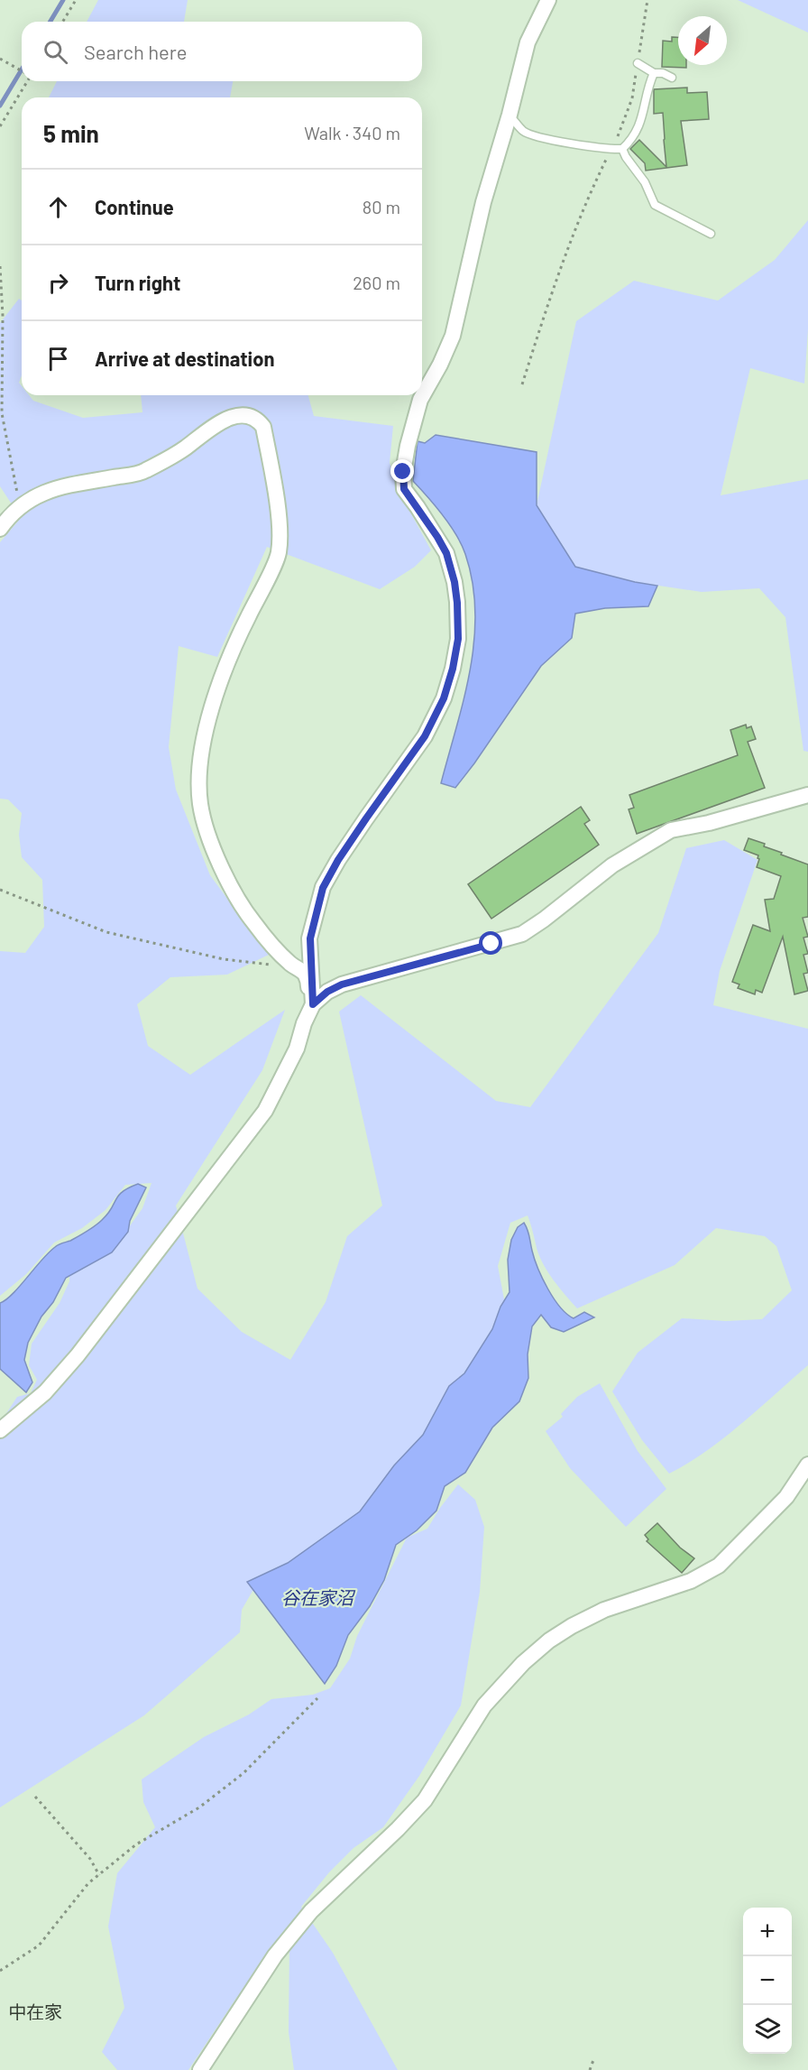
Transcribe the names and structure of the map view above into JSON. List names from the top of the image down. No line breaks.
{"districts":["中在家"],"water":["谷在家沼"],"north":"bottom left","page":{"search":"Search here","heading":["5 min","Walk · 340 m"],"list":[["Continue","80 m"],["Turn right","260 m"],"Arrive at destination"],"map_buttons":["+","−"]}}
